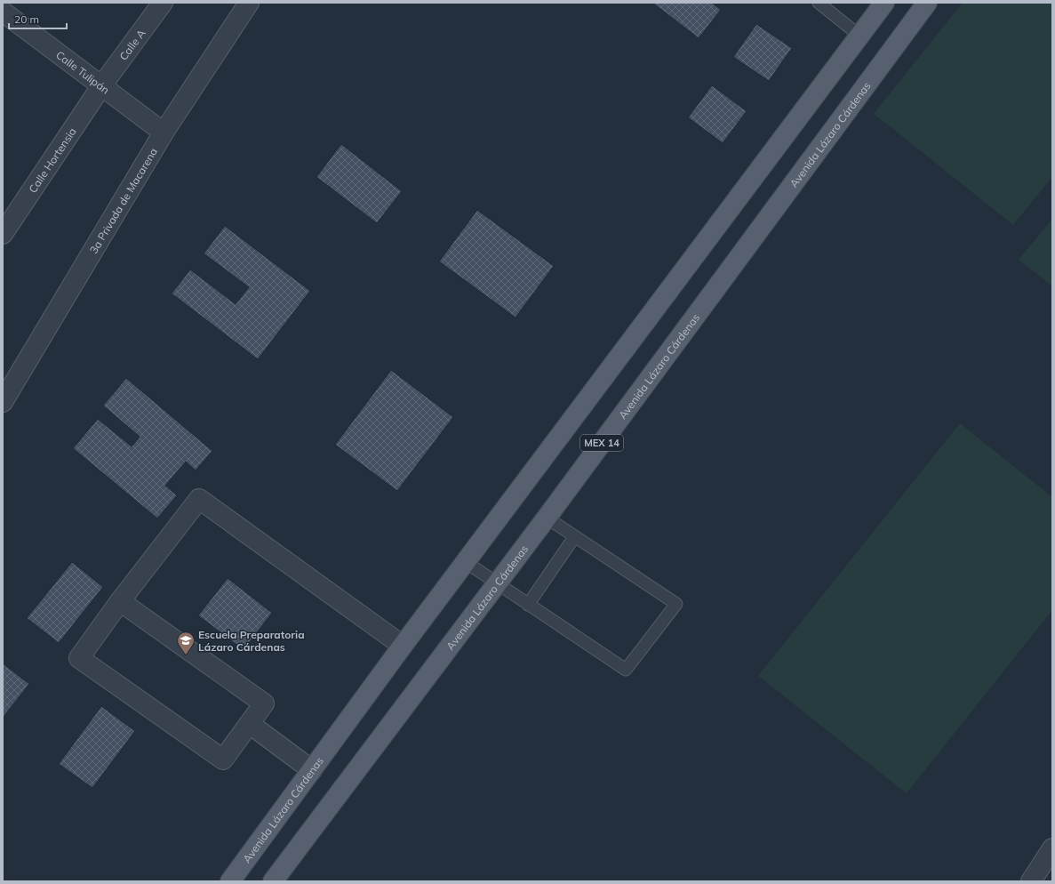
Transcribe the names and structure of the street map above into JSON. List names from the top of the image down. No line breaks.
{"streets":{"main road":["Avenida Lázaro Cárdenas","MEX 14"],"street":["Calle A","Calle Tulipán","Calle Hortensia","3a Privada de Macarena"]},"crossings":[["Calle A","Calle Tulipán"],["Calle A","Calle Hortensia"],["Calle Tulipán","Calle Hortensia"],["Calle Tulipán","3a Privada de Macarena"]],"places":{"school or university":["Escuela Preparatoria Lázaro Cárdenas"]},"scale_bar":"20 m"}
